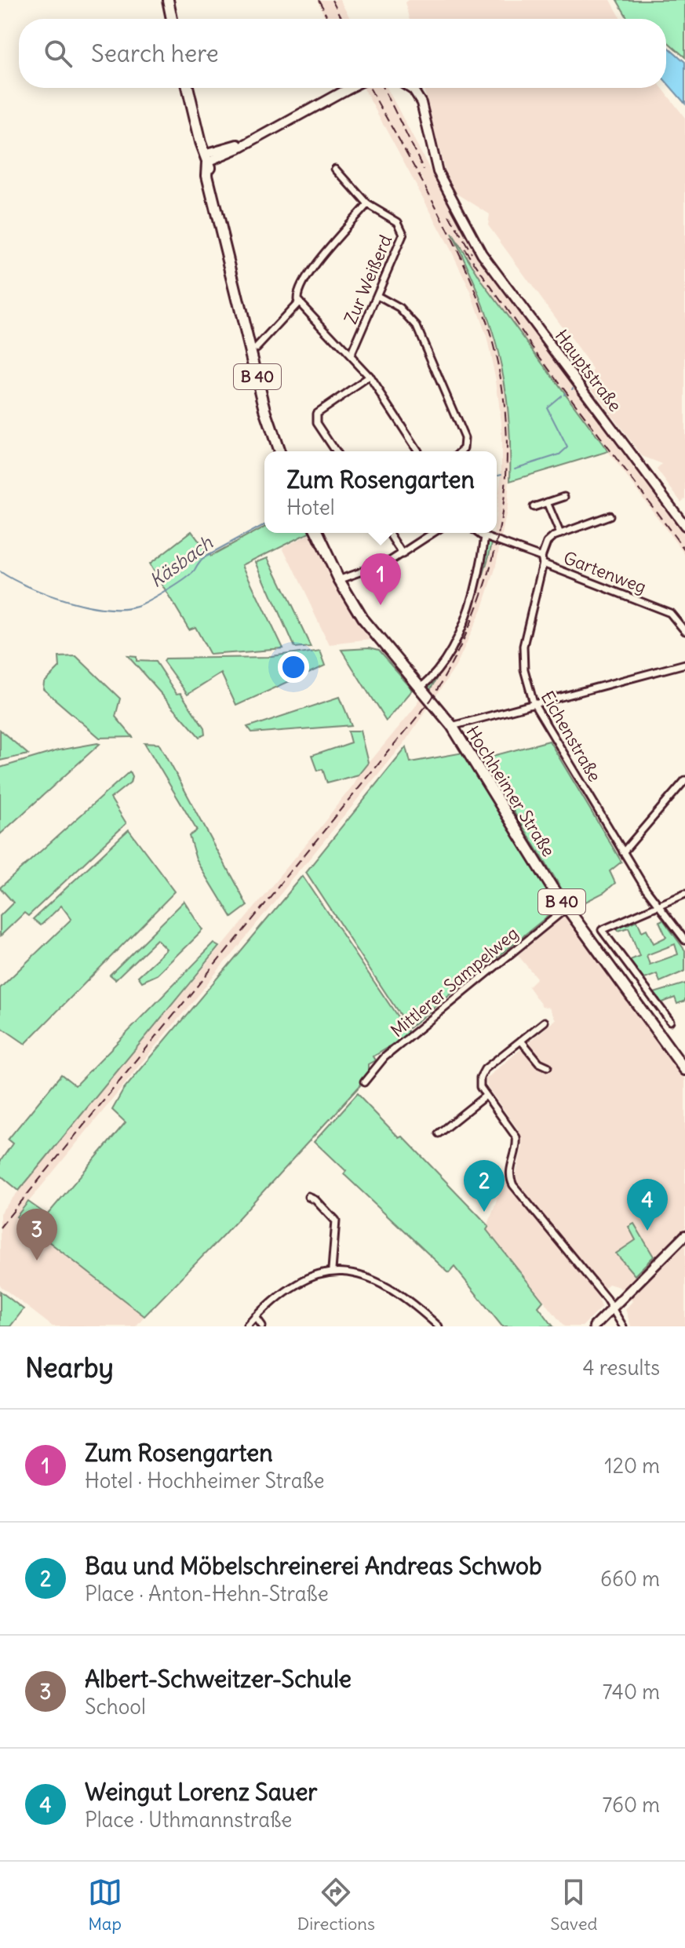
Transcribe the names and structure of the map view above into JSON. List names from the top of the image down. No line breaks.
{"streets":{"main road":["B 40","Hochheimer Straße"],"street":["Zur Weißerd","Hauptstraße","Gartenweg","Eichenstraße","Mittlerer Sampelweg"]},"crossings":[["Gartenweg","Eichenstraße"],["Hochheimer Straße","Mittlerer Sampelweg"]],"water":["Käsbach"],"page":{"search":"Search here","popup":["Zum Rosengarten","Hotel"],"pins":["1","2","4","3"],"heading":["Nearby","4 results"],"list":[{"mark":"1","name":"Zum Rosengarten","note":"Hotel · Hochheimer Straße","value":"120 m"},{"mark":"2","name":"Bau und Möbelschreinerei Andreas Schwob","note":"Place · Anton-Hehn-Straße","value":"660 m"},{"mark":"3","name":"Albert-Schweitzer-Schule","note":"School","value":"740 m"},{"mark":"4","name":"Weingut Lorenz Sauer","note":"Place · Uthmannstraße","value":"760 m"}],"nav":["Map","Directions","Saved"]}}
